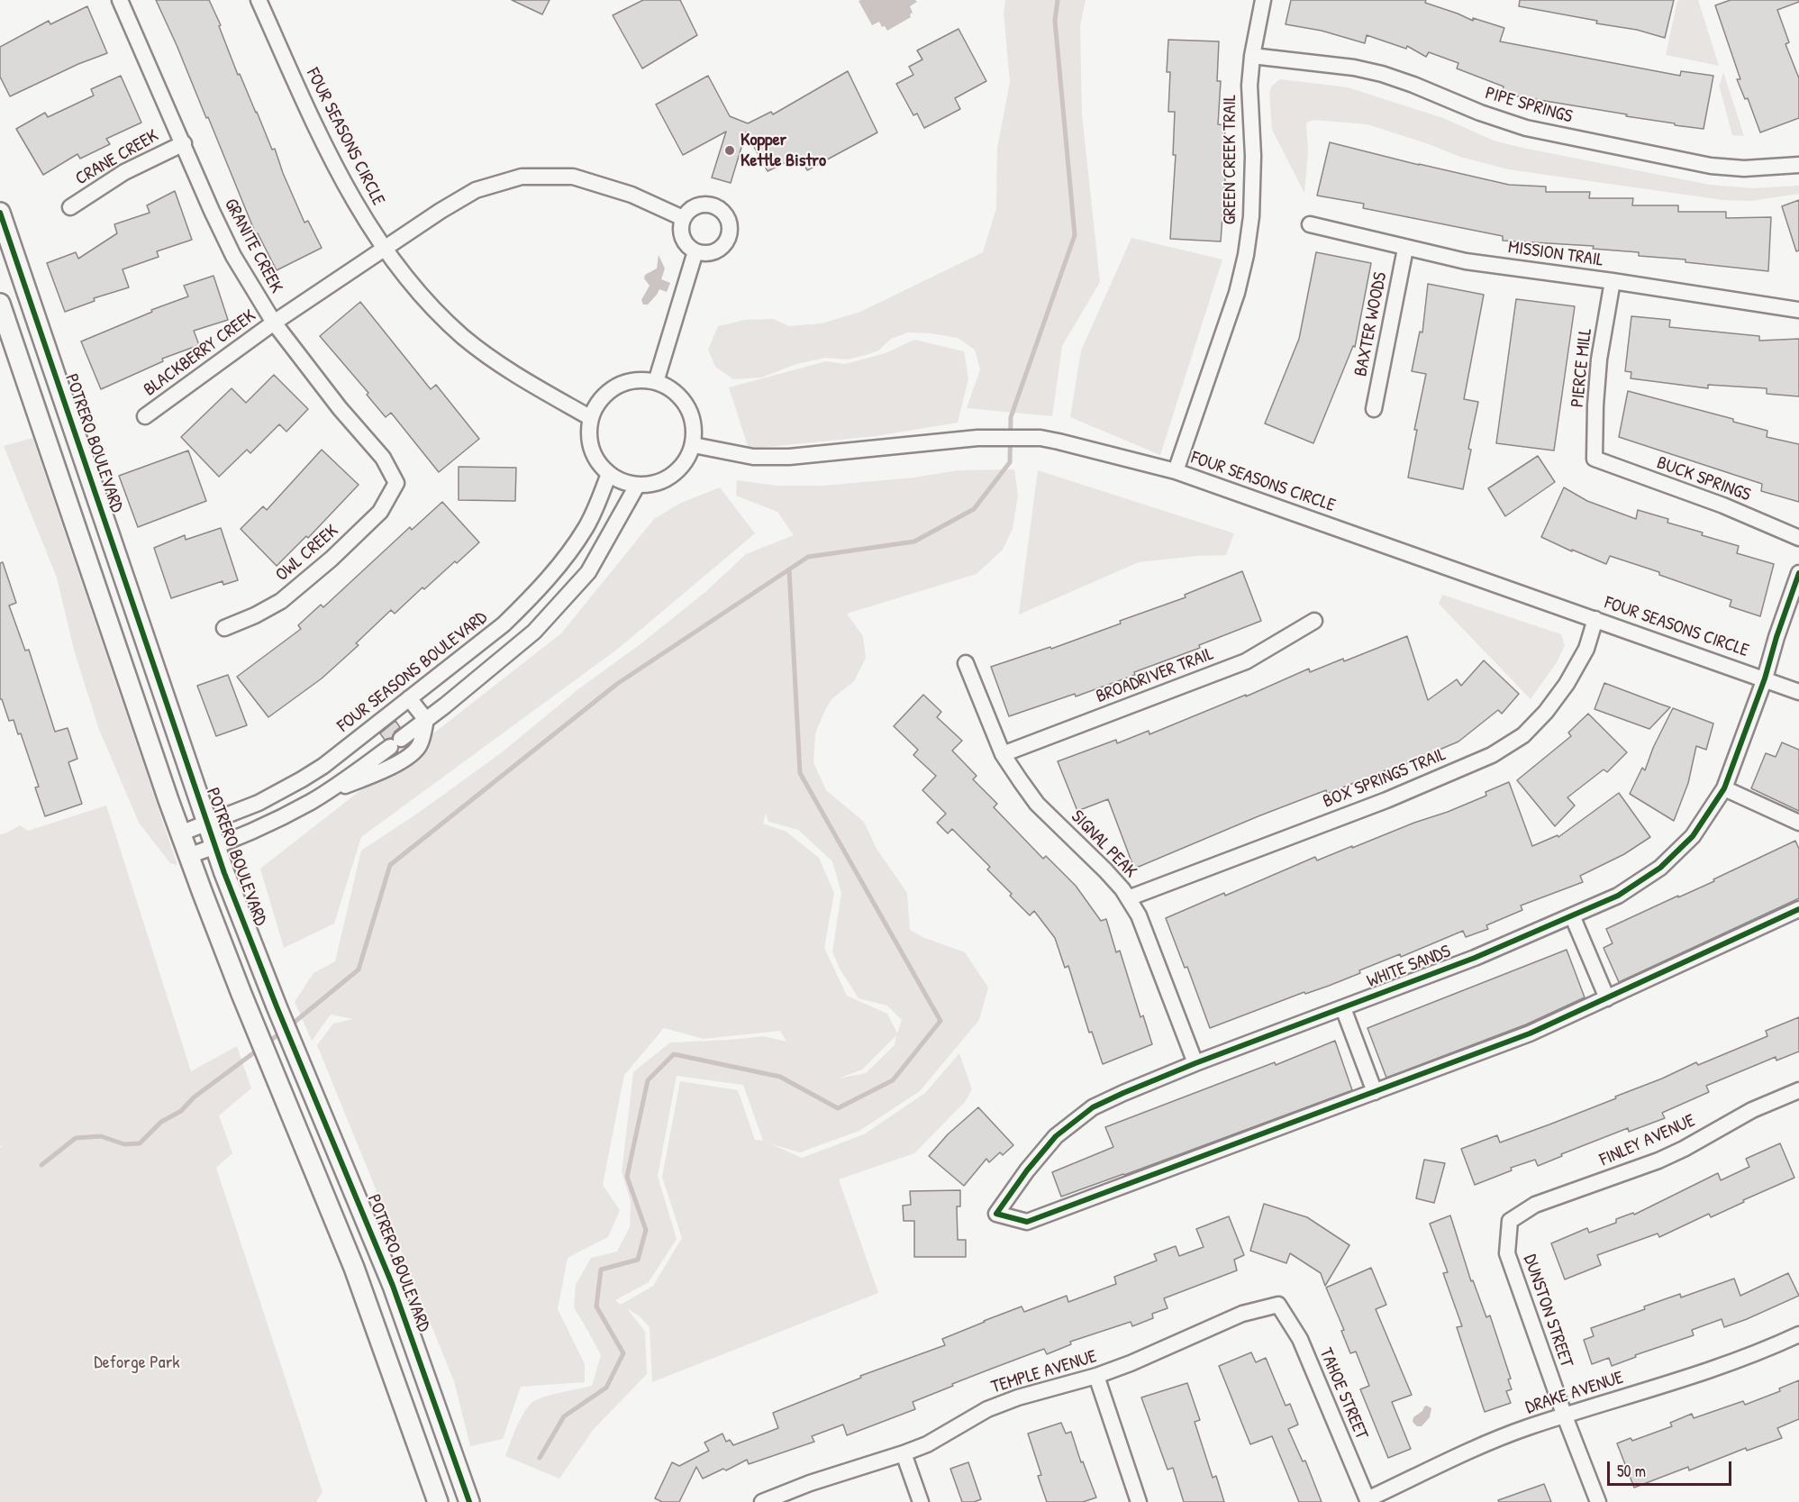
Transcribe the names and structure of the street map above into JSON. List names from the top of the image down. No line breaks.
{"streets":{"street":["PIPE SPRINGS","FOUR SEASONS CIRCLE","CRANE CREEK","GREEN CREEK TRAIL","GRANITE CREEK","MISSION TRAIL","BAXTER WOODS","BLACKBERRY CREEK","PIERCE MILL","POTRERO BOULEVARD","BUCK SPRINGS","OWL CREEK","FOUR SEASONS BOULEVARD","BROADRIVER TRAIL","BOX SPRINGS TRAIL","SIGNAL PEAK","WHITE SANDS","FINLEY AVENUE","DUNSTON STREET","TEMPLE AVENUE","DRAKE AVENUE","TAHOE STREET"]},"crossings":[["PIPE SPRINGS","GREEN CREEK TRAIL"],["FOUR SEASONS CIRCLE","GREEN CREEK TRAIL"],["FOUR SEASONS CIRCLE","BLACKBERRY CREEK"],["FOUR SEASONS CIRCLE","FOUR SEASONS BOULEVARD"],["FOUR SEASONS CIRCLE","BOX SPRINGS TRAIL"],["FOUR SEASONS CIRCLE","WHITE SANDS"],["CRANE CREEK","GRANITE CREEK"],["GRANITE CREEK","BLACKBERRY CREEK"],["GRANITE CREEK","OWL CREEK"],["MISSION TRAIL","BAXTER WOODS"],["MISSION TRAIL","PIERCE MILL"],["PIERCE MILL","BUCK SPRINGS"],["POTRERO BOULEVARD","FOUR SEASONS BOULEVARD"],["BROADRIVER TRAIL","SIGNAL PEAK"],["BOX SPRINGS TRAIL","SIGNAL PEAK"],["SIGNAL PEAK","WHITE SANDS"],["FINLEY AVENUE","DUNSTON STREET"],["DUNSTON STREET","DRAKE AVENUE"],["TEMPLE AVENUE","TAHOE STREET"],["DRAKE AVENUE","TAHOE STREET"]],"parks":["Deforge Park"],"places":["Kopper Kettle Bistro"],"scale_bar":"50 m"}
